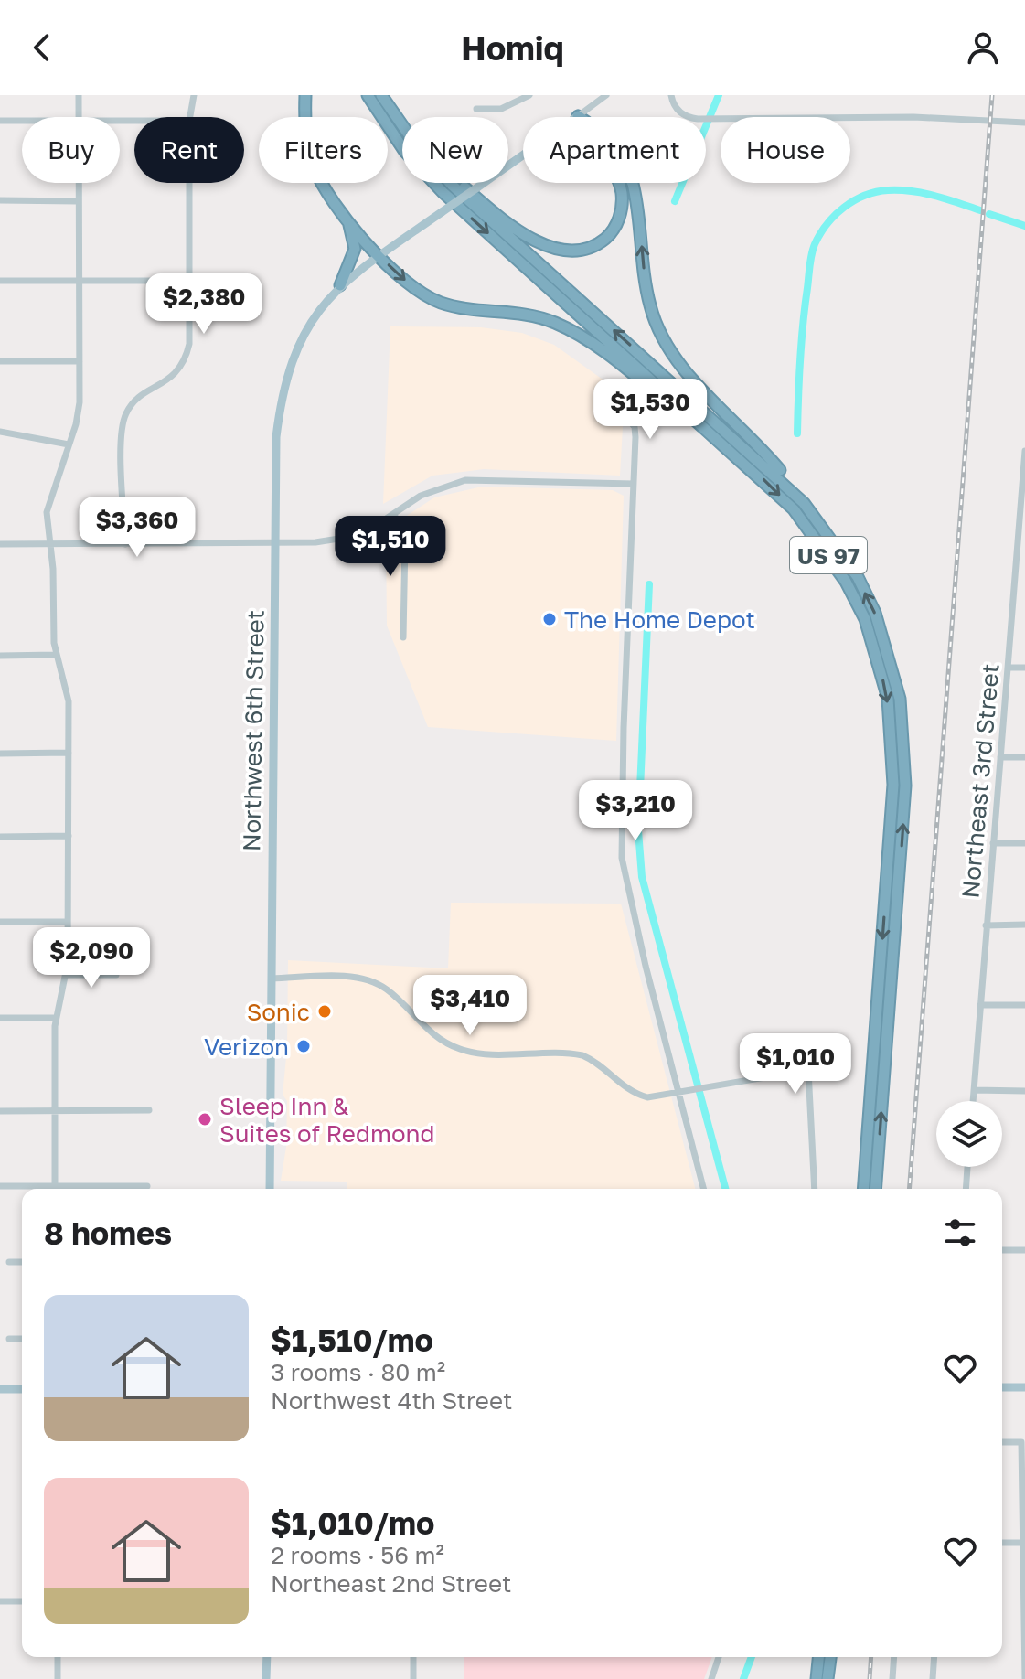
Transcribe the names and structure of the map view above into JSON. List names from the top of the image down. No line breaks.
{"streets":{"highway":["US 97"],"main road":["Northwest 6th Street"],"street":["Northeast 3rd Street"]},"places":["The Home Depot","Sonic","Verizon","Sleep Inn & Suites of Redmond"],"page":{"header":"Homiq","chip":["Buy","Rent","Filters","New","Apartment","House"],"price":["$2,380","$1,530","$3,360","$1,510","$3,210","$2,090","$3,410","$1,010"],"heading":"8 homes","list":[{"name":"$1,510/mo","note":"3 rooms · 80 m² · Northwest 4th Street"},{"name":"$1,010/mo","note":"2 rooms · 56 m² · Northeast 2nd Street"}]}}
